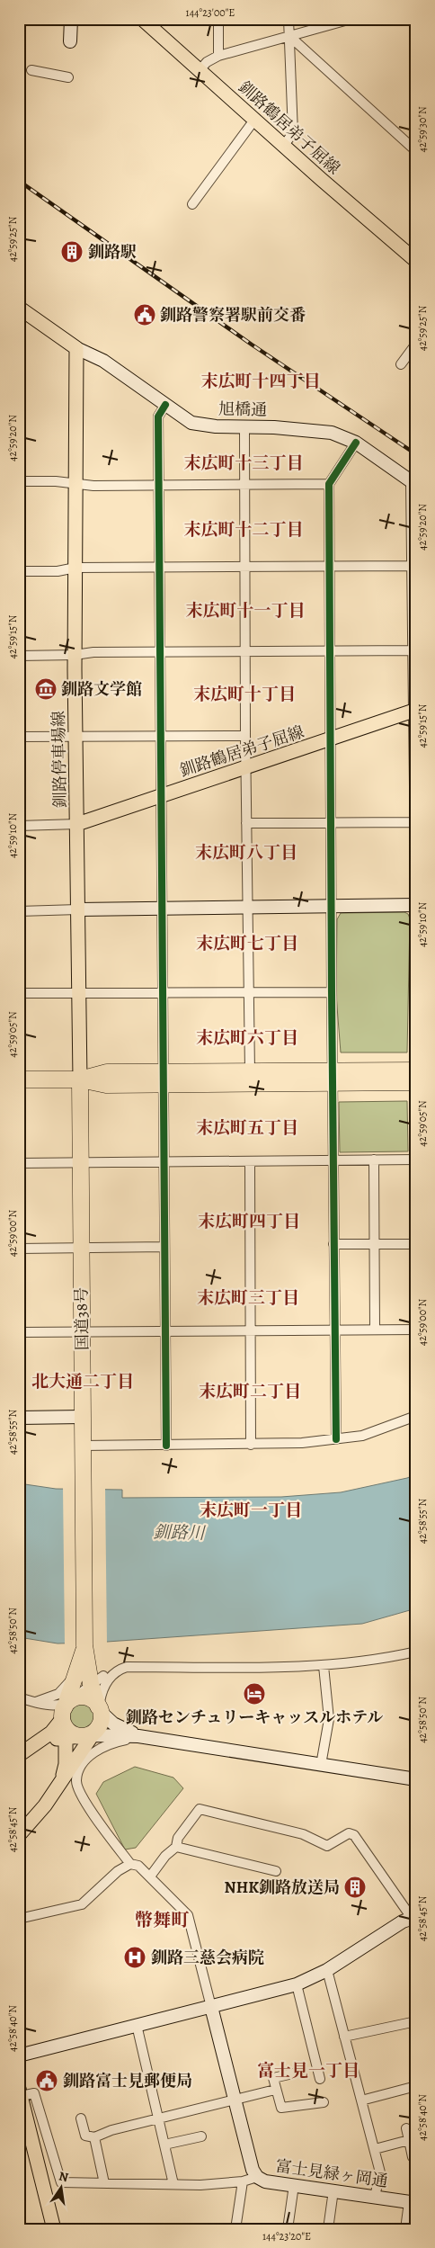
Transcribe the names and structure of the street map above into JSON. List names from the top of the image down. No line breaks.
{"streets":{"highway":["国道38号"],"main road":["釧路鶴居弟子屈線","釧路停車場線"],"street":["旭橋通","富士見緑ヶ岡通"]},"crossings":[["釧路鶴居弟子屈線","釧路停車場線"],["旭橋通","釧路停車場線"],["釧路停車場線","国道38号"]],"districts":["末広町十四丁目","末広町十三丁目","末広町十二丁目","末広町十一丁目","末広町十丁目","末広町八丁目","末広町七丁目","末広町六丁目","末広町五丁目","末広町四丁目","末広町三丁目","北大通二丁目","末広町二丁目","末広町一丁目","幣舞町","富士見一丁目"],"water":["釧路川"],"places":{"building":["釧路駅","NHK釧路放送局"],"public building":["釧路警察署駅前交番","釧路富士見郵便局"],"museum":["釧路文学館"],"hotel":["釧路センチュリーキャッスルホテル"],"hospital":["釧路三慈会病院"]},"north":"top","coordinates":["144°23'00\"E","42°59'30\"N","42°59'25\"N","42°59'20\"N","42°59'15\"N","42°59'10\"N","42°59'05\"N","42°59'00\"N","42°58'55\"N","42°58'50\"N","42°58'45\"N","42°58'40\"N","144°23'20\"E"]}
